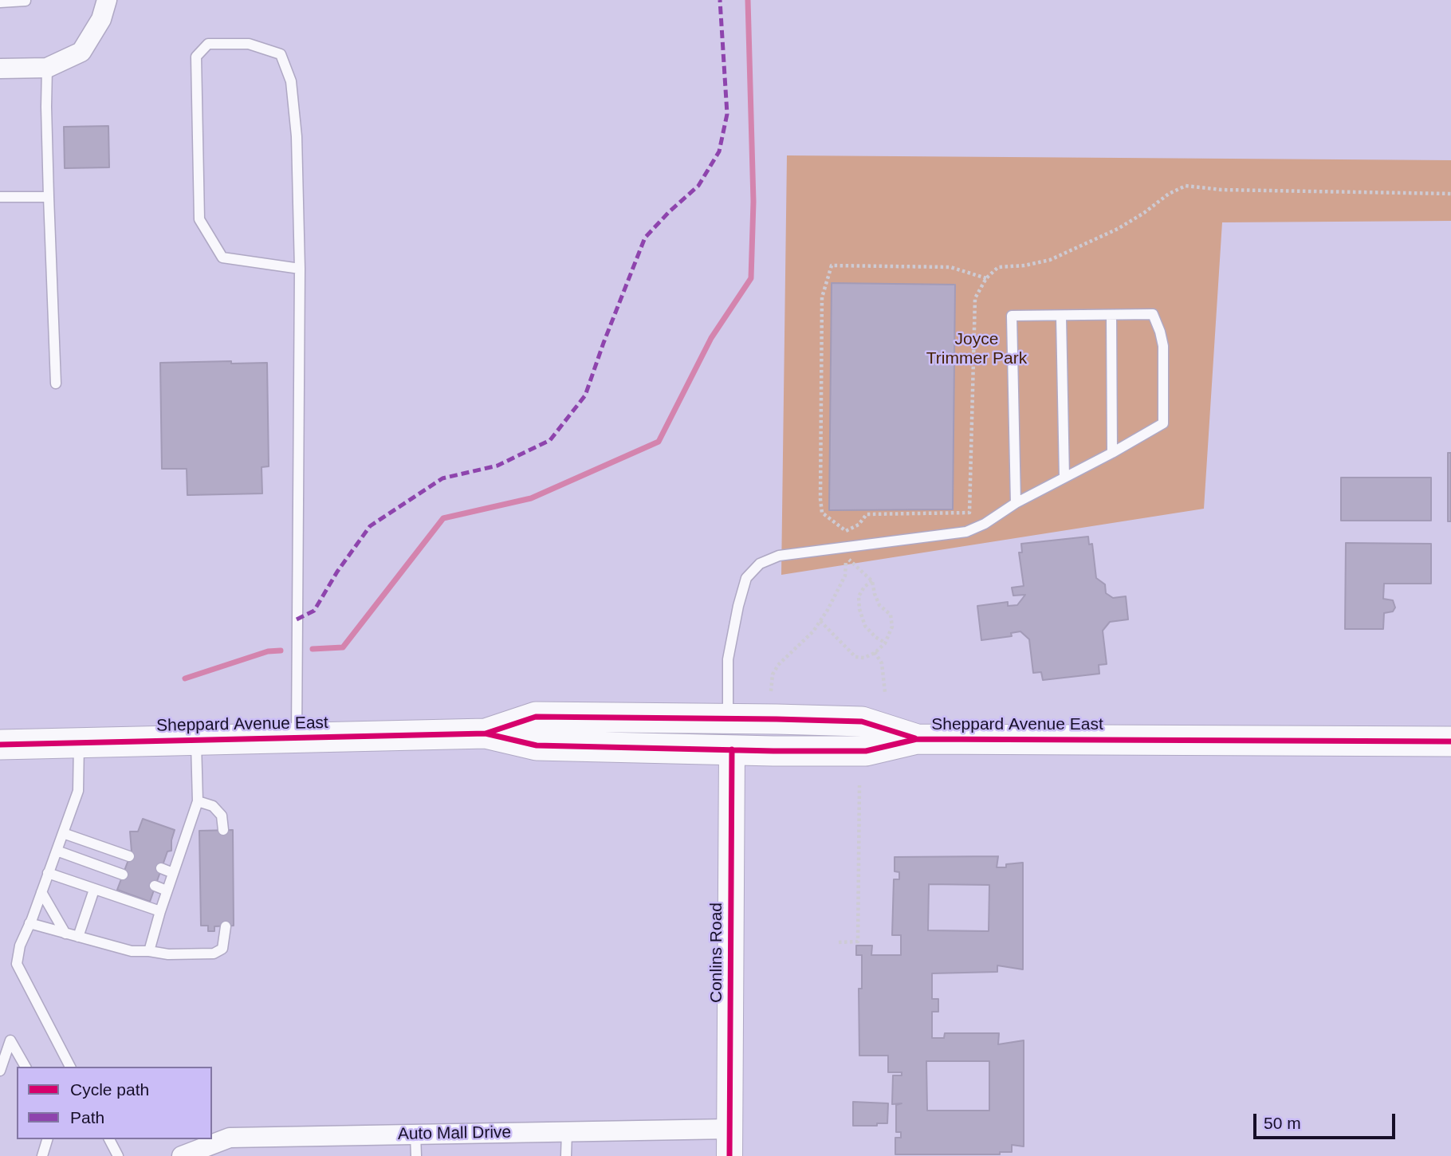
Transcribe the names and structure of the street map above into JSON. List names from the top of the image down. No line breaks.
{"streets":{"main road":["Sheppard Avenue East"],"street":["Conlins Road","Auto Mall Drive"]},"crossings":[["Sheppard Avenue East","Conlins Road"],["Conlins Road","Auto Mall Drive"]],"parks":["Joyce Trimmer Park"],"legend":["Cycle path","Path"],"scale_bar":"50 m"}
